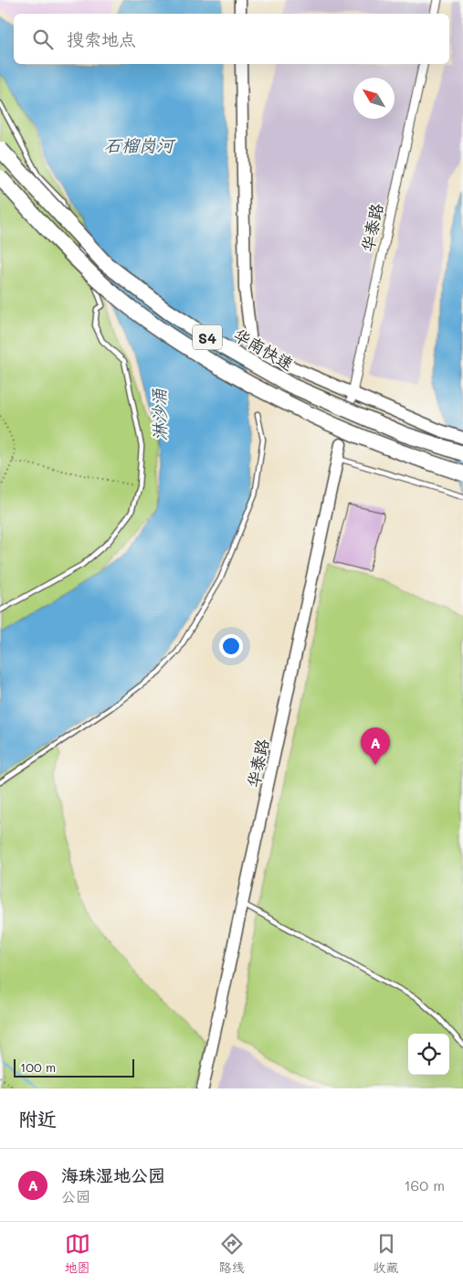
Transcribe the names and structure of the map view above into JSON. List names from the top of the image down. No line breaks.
{"streets":{"highway":["S4","华南快速"],"street":["华泰路"]},"water":["石榴岗河","淋沙涌"],"scale_bar":"100 m","north":"top left","page":{"search":"搜索地点","pins":"A","scale":"100 m","heading":"附近","list":[{"mark":"A","name":"海珠湿地公园","note":"公园","value":"160 m"}],"nav":["地图","路线","收藏"]}}
